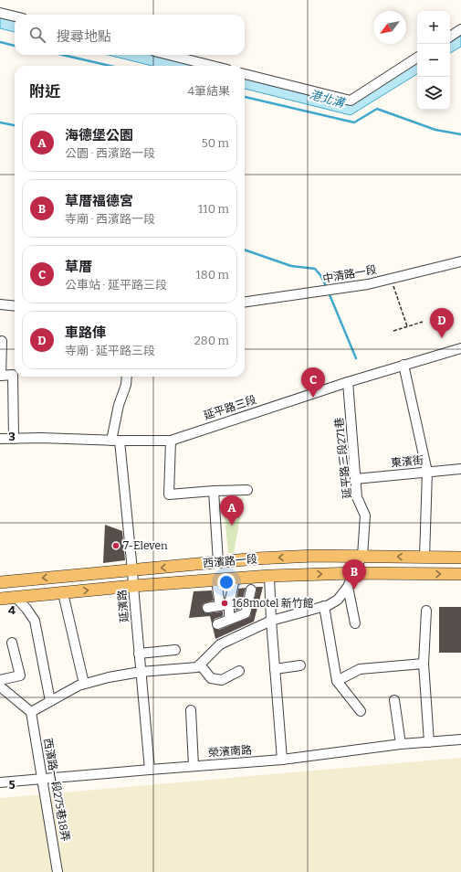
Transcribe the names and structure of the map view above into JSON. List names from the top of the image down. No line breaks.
{"streets":{"main road":["西濱路一段"],"street":["中清路一段","延平路三段","延平路三段271巷","東濱街","延濱路","榮濱南路","西濱路一段275巷18弄"]},"crossings":[["延平路三段","延平路三段271巷"],["延平路三段","延濱路"],["延平路三段271巷","東濱街"],["延平路三段271巷","西濱路一段"],["西濱路一段","延濱路"],["延濱路","榮濱南路"],["榮濱南路","西濱路一段275巷18弄"]],"water":["港北溝"],"places":["7-Eleven","168motel 新竹館"],"north":"bottom left","page":{"map_buttons":["+","−"],"search":"搜尋地點","heading":["附近","4筆結果"],"list":[{"mark":"A","name":"海德堡公園","note":"公園 · 西濱路一段","value":"50 m"},{"mark":"B","name":"草厝福德宮","note":"寺廟 · 西濱路一段","value":"110 m"},{"mark":"C","name":"草厝","note":"公車站 · 延平路三段","value":"180 m"},{"mark":"D","name":"車路俥","note":"寺廟 · 延平路三段","value":"280 m"}],"pins":["D","C","A","B"]},"grid":{"rows":["3","4","5"]}}
